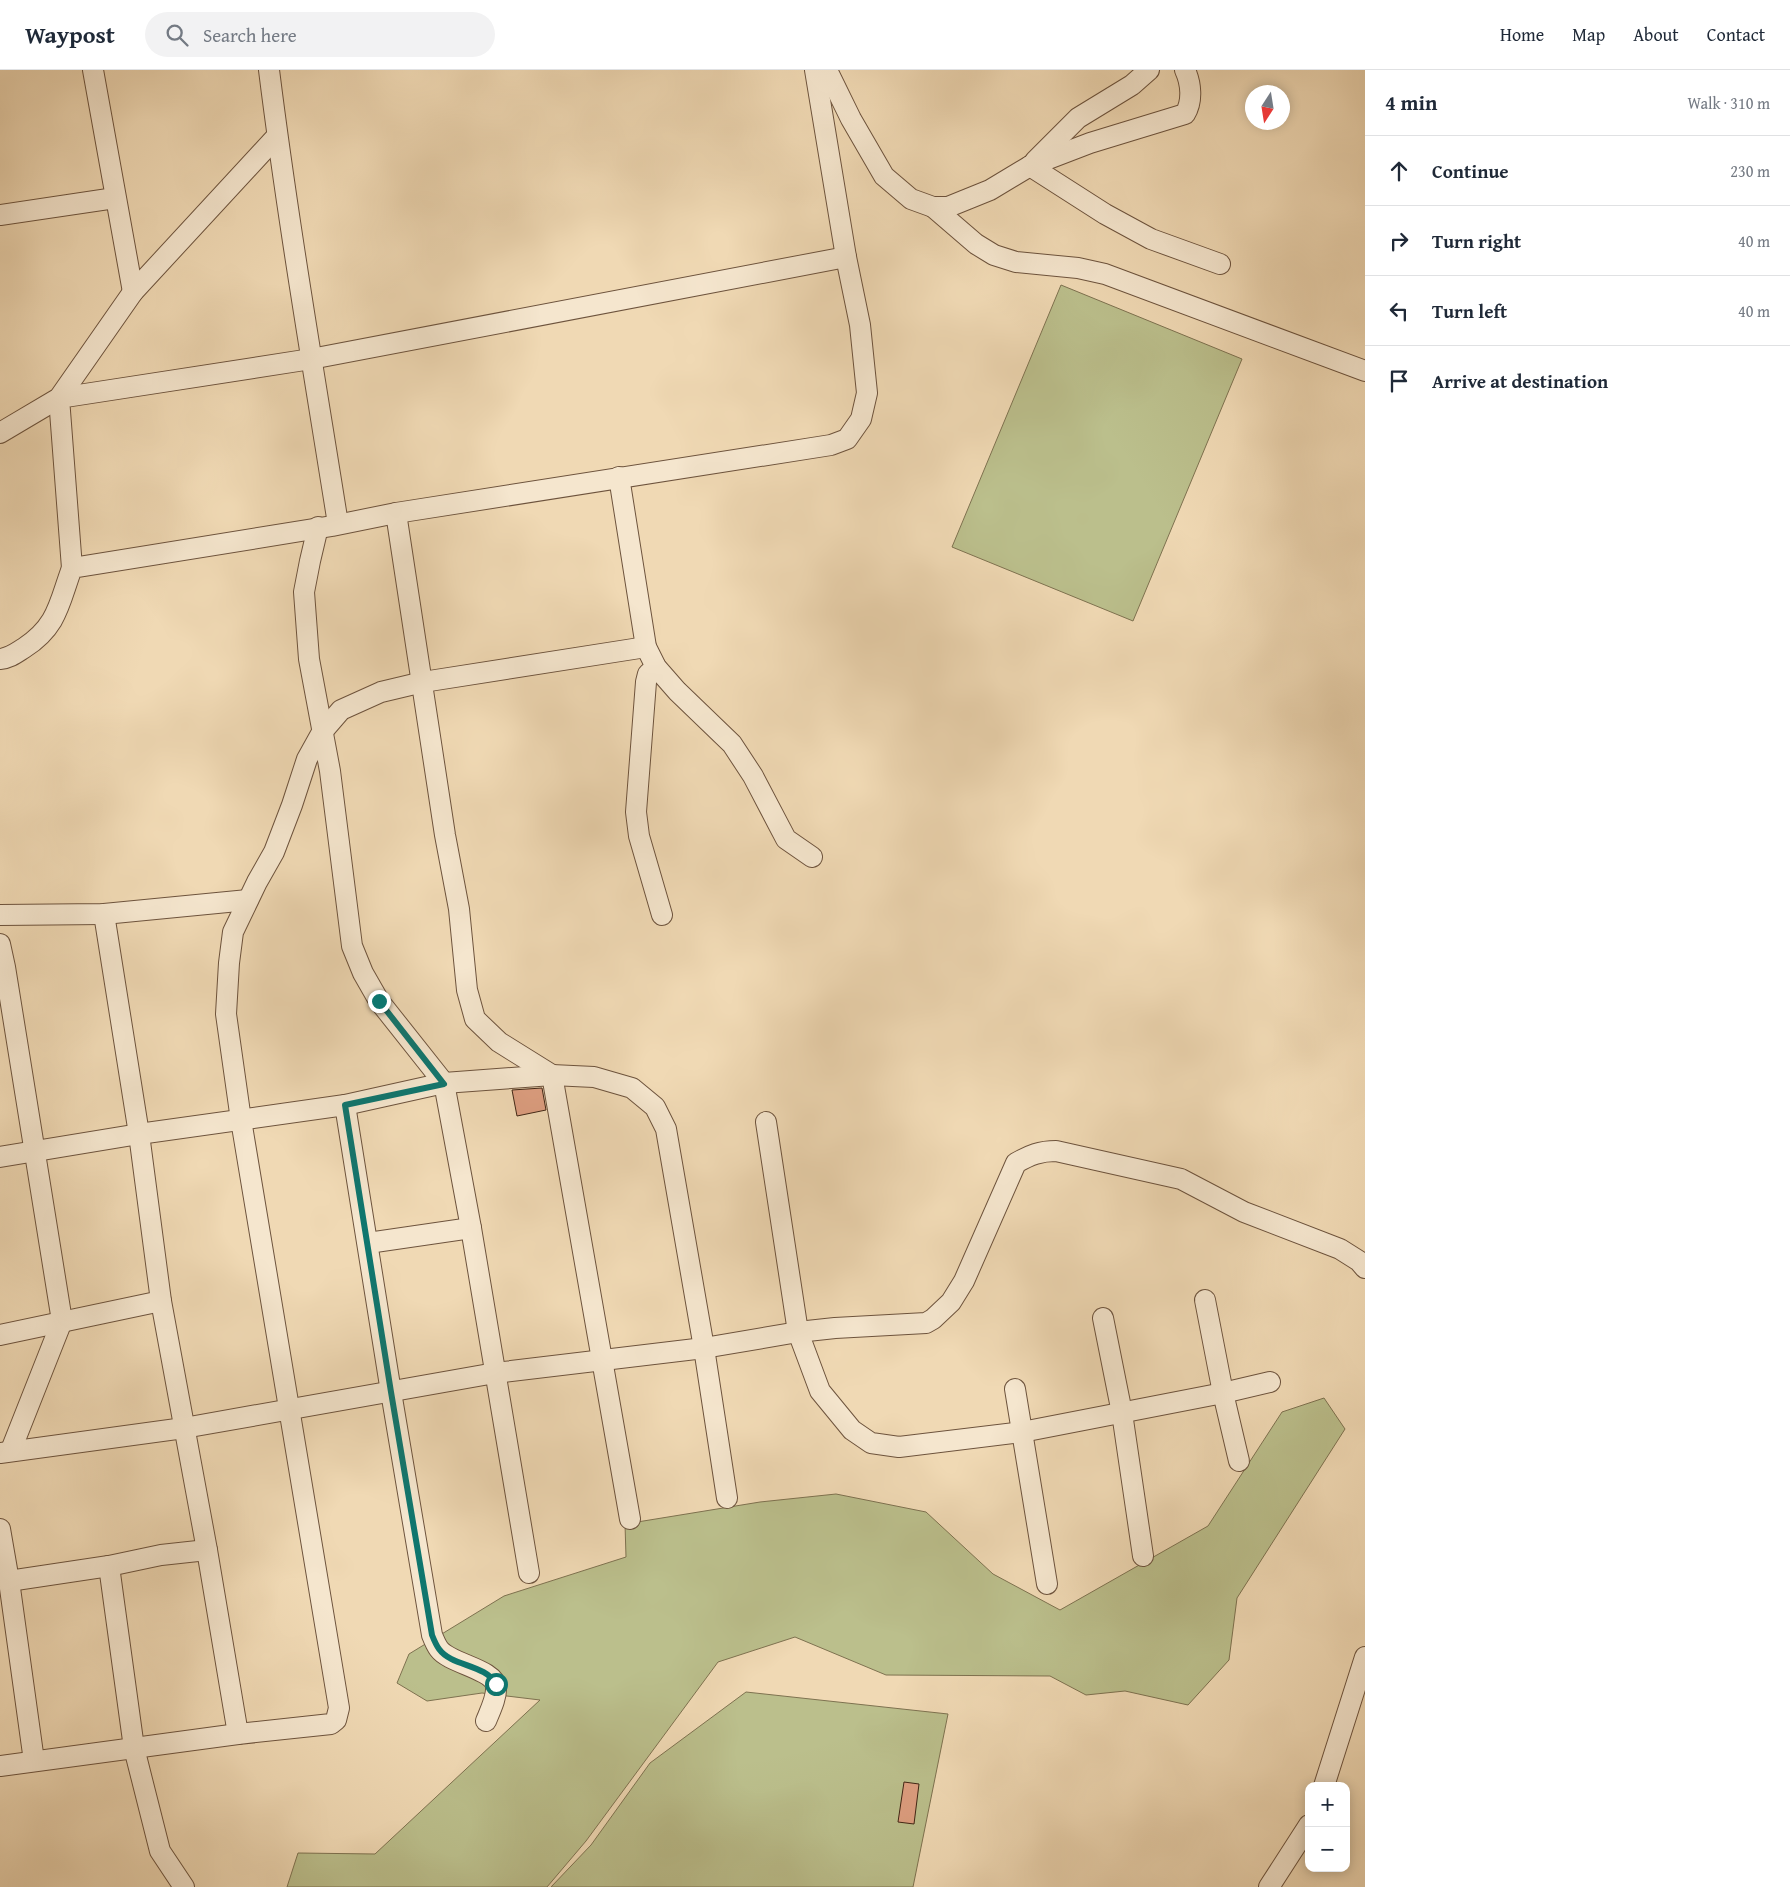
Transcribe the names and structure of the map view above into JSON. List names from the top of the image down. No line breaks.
{"north":"bottom","page":{"header":"Waypost","search":"Search here","nav":["Home","Map","About","Contact"],"heading":["4 min","Walk · 310 m"],"list":[["Continue","230 m"],["Turn right","40 m"],["Turn left","40 m"],"Arrive at destination"],"map_buttons":["+","−"]}}
